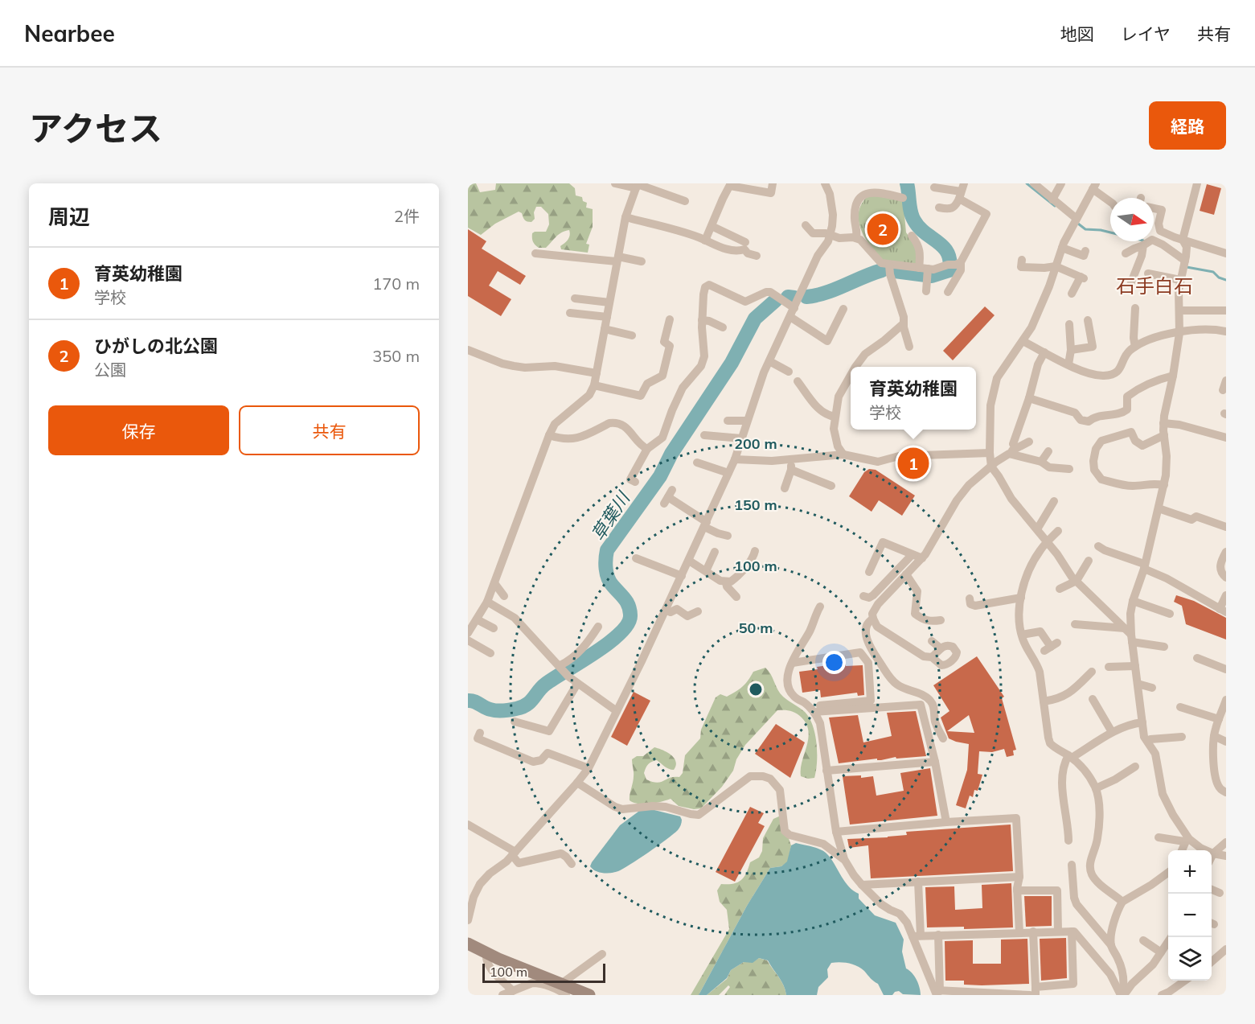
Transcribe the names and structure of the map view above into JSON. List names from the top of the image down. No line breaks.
{"districts":["石手白石"],"water":["草葉川"],"scale_bar":"100 m","north":"right","page":{"header":"Nearbee","nav":["地図","レイヤ","共有"],"title":"アクセス","buttons":["経路",["保存","共有"]],"heading":["周辺","2件"],"pins":["2","1"],"list":[{"mark":"1","name":"育英幼稚園","note":"学校","value":"170 m"},{"mark":"2","name":"ひがしの北公園","note":"公園","value":"350 m"}],"popup":["育英幼稚園","学校"],"map_buttons":["+","−"],"scale":"100 m"},"rings":["200 m","150 m","100 m","50 m"]}
